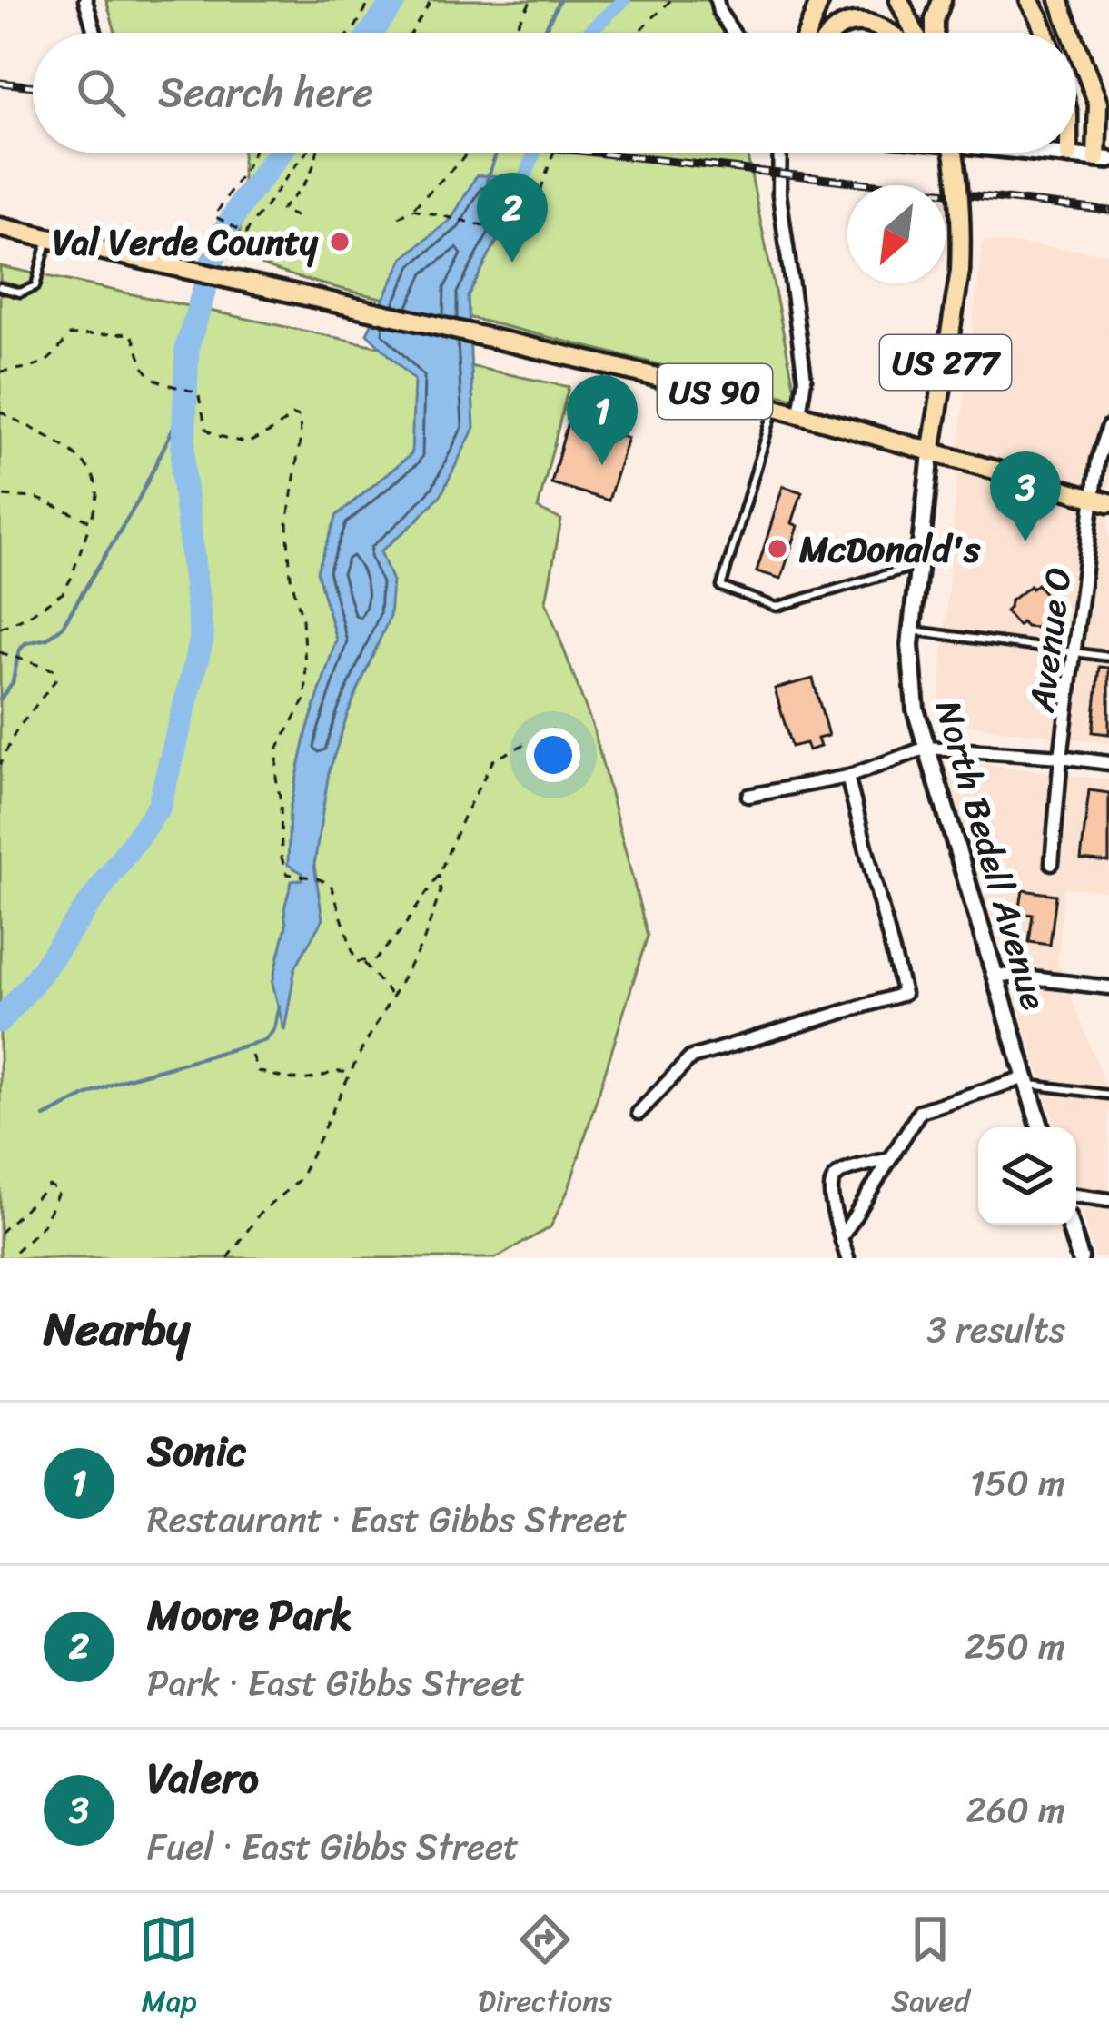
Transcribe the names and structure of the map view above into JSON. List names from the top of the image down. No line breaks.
{"streets":{"main road":["US 277","US 90","North Bedell Avenue"],"street":["Avenue O"]},"crossings":[["US 90","Avenue O"],["US 90","North Bedell Avenue"]],"places":["Val Verde County","McDonald's"],"north":"bottom left","page":{"search":"Search here","pins":["2","1","3"],"heading":["Nearby","3 results"],"list":[{"mark":"1","name":"Sonic","note":"Restaurant · East Gibbs Street","value":"150 m"},{"mark":"2","name":"Moore Park","note":"Park · East Gibbs Street","value":"250 m"},{"mark":"3","name":"Valero","note":"Fuel · East Gibbs Street","value":"260 m"}],"nav":["Map","Directions","Saved"]}}
